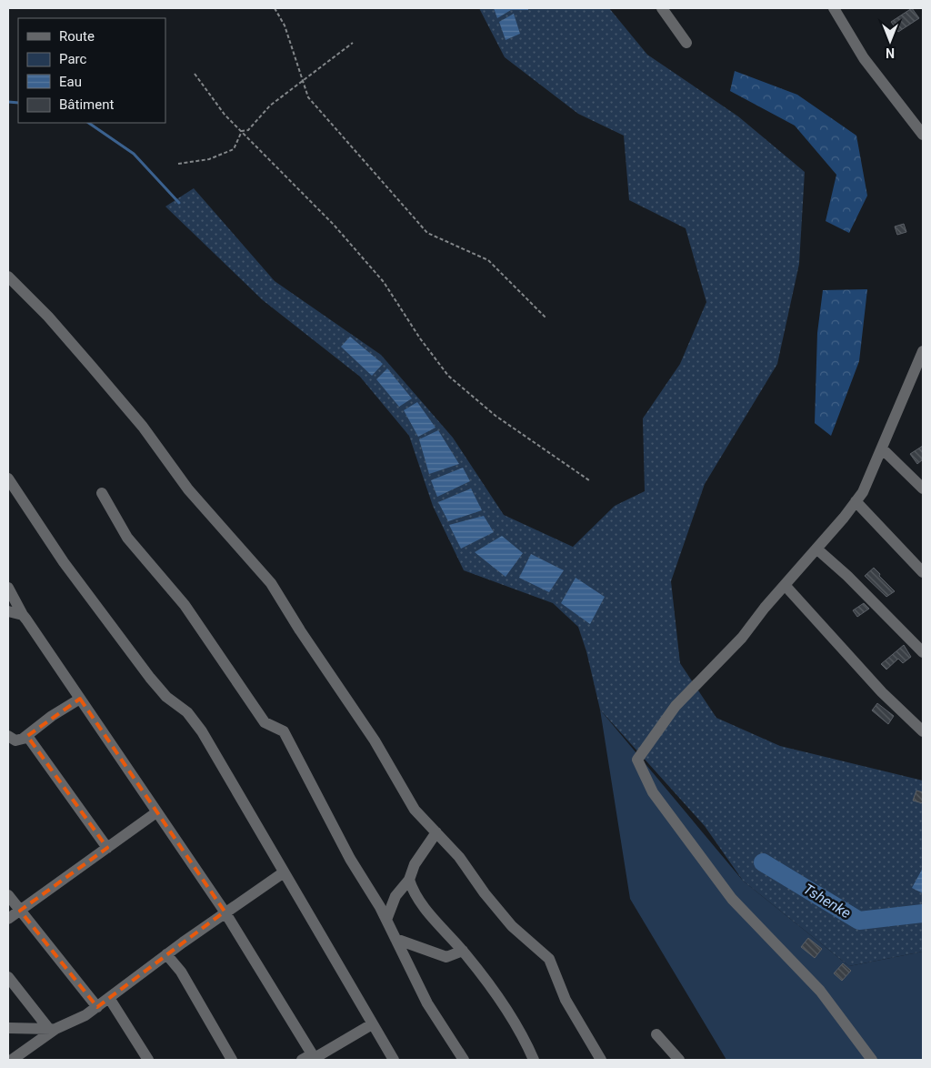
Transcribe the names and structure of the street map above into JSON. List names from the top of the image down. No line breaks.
{"water":["Tshenke"],"legend":["Route","Parc","Eau","Bâtiment"],"north":"bottom"}
